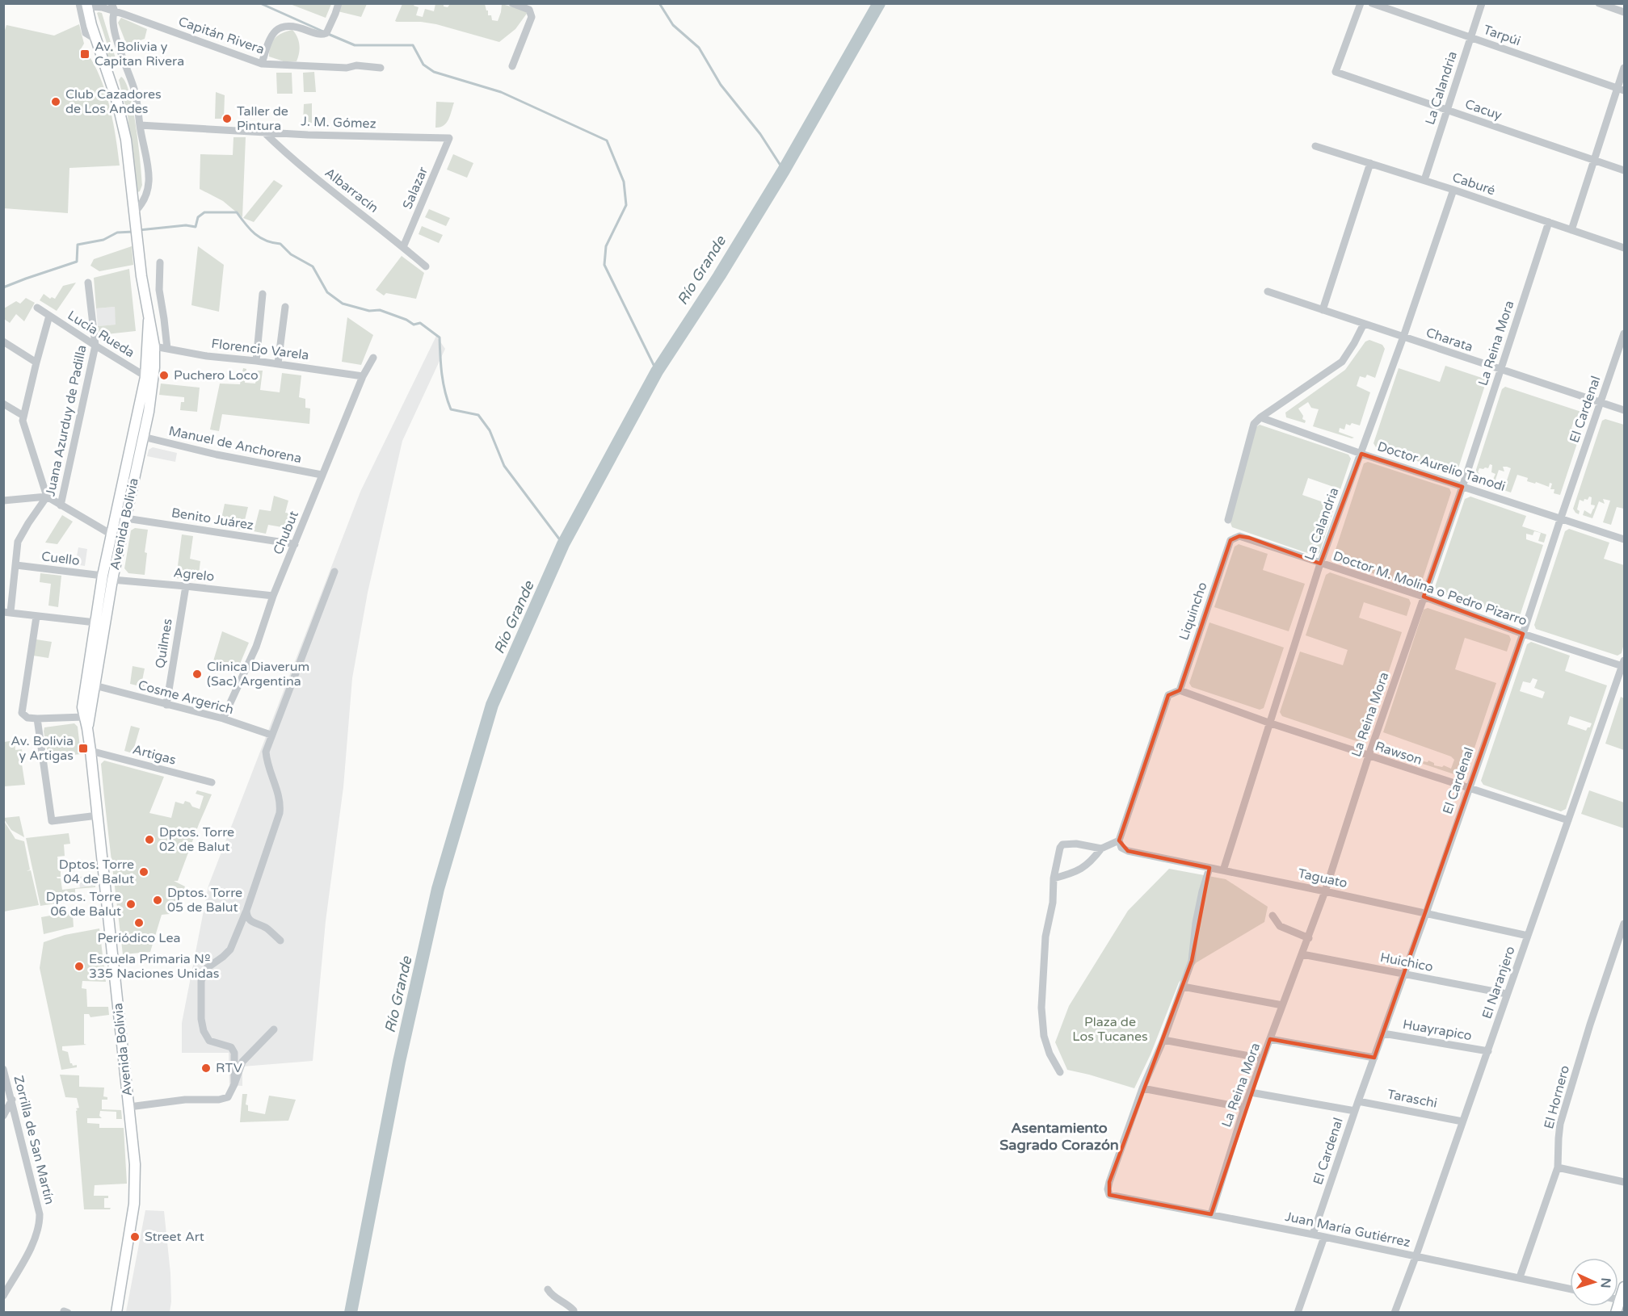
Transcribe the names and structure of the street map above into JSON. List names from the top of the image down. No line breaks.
{"streets":{"street":["Capitán Rivera","Tarpúi","La Calandria","Cacuy","J. M. Gómez","Caburé","Salazar","Albarracín","Lucía Rueda","Charata","La Reina Mora","Florencio Varela","El Cardenal","Juana Azurduy de Padilla","Manuel de Anchorena","Doctor Aurelio Tanodi","Benito Juárez","Avenida Bolivia","Chubut","Cuello","Agrelo","Doctor M. Molina o Pedro Pizarro","Liquincho","Quilmes","Cosme Argerich","Rawson","Artigas","Taguato","Huichico","El Naranjero","Huayrapico","El Hornero","Taraschi","Zorrilla de San Martín","Juan María Gutiérrez"]},"crossings":[["Capitán Rivera","Avenida Bolivia"],["Tarpúi","La Calandria"],["La Calandria","Cacuy"],["La Calandria","Caburé"],["La Calandria","Charata"],["La Calandria","Doctor Aurelio Tanodi"],["La Calandria","Doctor M. Molina o Pedro Pizarro"],["La Calandria","Rawson"],["La Calandria","Taguato"],["J. M. Gómez","Salazar"],["J. M. Gómez","Albarracín"],["Caburé","La Reina Mora"],["Salazar","Albarracín"],["Lucía Rueda","Juana Azurduy de Padilla"],["Lucía Rueda","Avenida Bolivia"],["Charata","La Reina Mora"],["Charata","El Cardenal"],["La Reina Mora","Doctor Aurelio Tanodi"],["La Reina Mora","Doctor M. Molina o Pedro Pizarro"],["La Reina Mora","Rawson"],["La Reina Mora","Taguato"],["La Reina Mora","Huichico"],["La Reina Mora","Juan María Gutiérrez"],["Florencio Varela","Avenida Bolivia"],["Florencio Varela","Chubut"],["El Cardenal","Doctor Aurelio Tanodi"],["El Cardenal","Doctor M. Molina o Pedro Pizarro"],["El Cardenal","Rawson"],["El Cardenal","Taguato"],["El Cardenal","Huichico"],["El Cardenal","Huayrapico"],["El Cardenal","Taraschi"],["El Cardenal","Juan María Gutiérrez"],["Juana Azurduy de Padilla","Cuello"],["Manuel de Anchorena","Avenida Bolivia"],["Manuel de Anchorena","Chubut"],["Benito Juárez","Avenida Bolivia"],["Benito Juárez","Chubut"],["Avenida Bolivia","Cuello"],["Avenida Bolivia","Agrelo"],["Avenida Bolivia","Cosme Argerich"],["Avenida Bolivia","Artigas"],["Chubut","Agrelo"],["Chubut","Cosme Argerich"],["Cuello","Agrelo"],["Agrelo","Quilmes"],["Doctor M. Molina o Pedro Pizarro","Liquincho"],["Doctor M. Molina o Pedro Pizarro","El Naranjero"],["Liquincho","Rawson"],["Quilmes","Cosme Argerich"],["Rawson","El Naranjero"],["Taguato","El Naranjero"],["Huichico","El Naranjero"],["El Naranjero","Huayrapico"],["El Naranjero","Taraschi"],["El Naranjero","Juan María Gutiérrez"],["El Hornero","Juan María Gutiérrez"]],"districts":["Asentamiento Sagrado Corazón"],"water":["Río Grande"],"parks":["Plaza de Los Tucanes"],"places":{"transit":["Av. Bolivia y Capitan Rivera","Av. Bolivia y Artigas"],"other":["Club Cazadores de Los Andes","Taller de Pintura","Puchero Loco","Clinica Diaverum (Sac) Argentina","Dptos. Torre 02 de Balut","Dptos. Torre 04 de Balut","Dptos. Torre 05 de Balut","Dptos. Torre 06 de Balut","Periódico Lea","Escuela Primaria Nº 335 Naciones Unidas","RTV","Street Art"]},"north":"right"}
